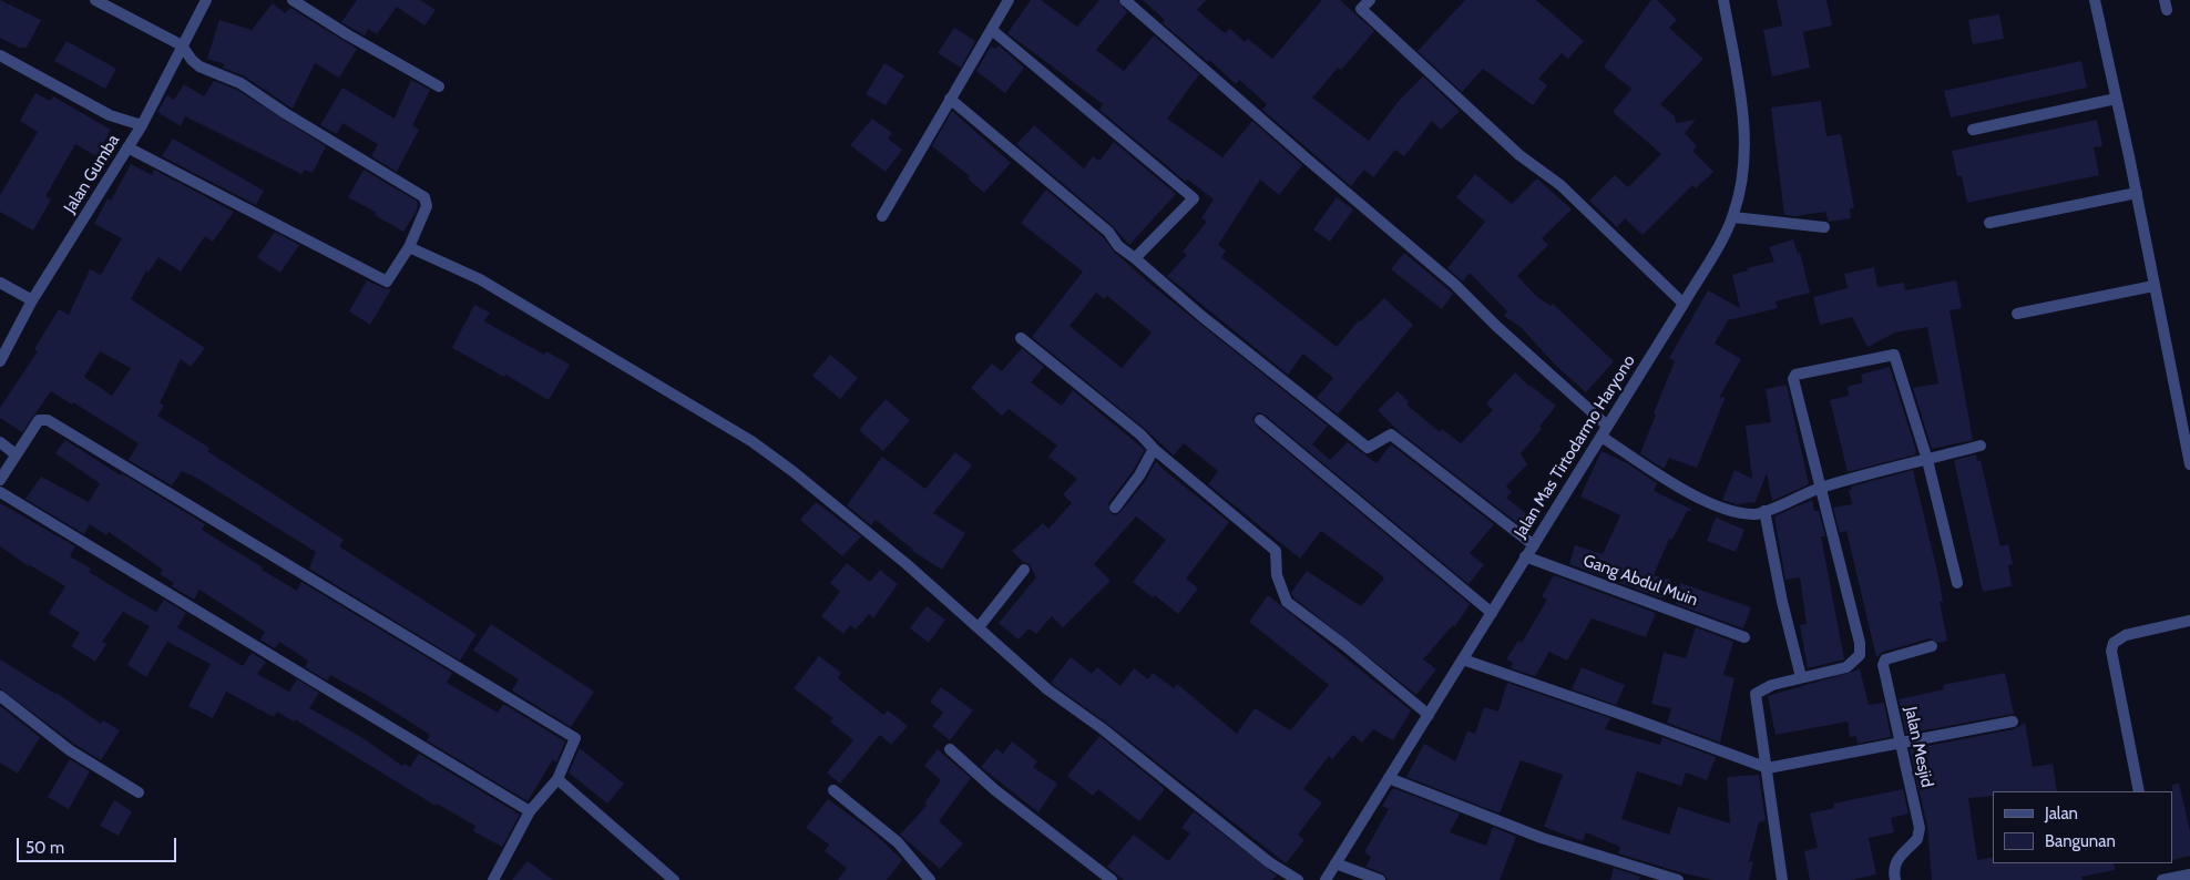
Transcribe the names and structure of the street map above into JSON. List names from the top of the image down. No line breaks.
{"streets":{"street":["Jalan Gumba","Jalan Mas Tirtodarmo Haryono","Gang Abdul Muin","Jalan Mesjid"]},"crossings":[["Jalan Mas Tirtodarmo Haryono","Gang Abdul Muin"]],"legend":["Jalan","Bangunan"],"scale_bar":"50 m"}
